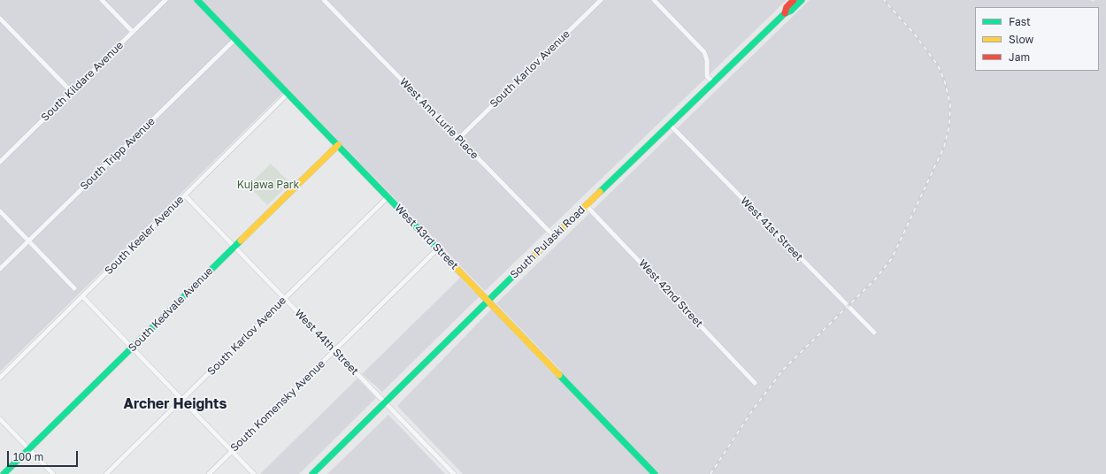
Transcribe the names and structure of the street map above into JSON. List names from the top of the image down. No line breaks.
{"streets":{"street":["South Karlov Avenue","South Kildare Avenue","West Ann Lurie Place","South Tripp Avenue","West 41st Street","South Keeler Avenue","West 43rd Street","South Pulaski Road","West 42nd Street","South Kedvale Avenue","West 44th Street","South Komensky Avenue"]},"crossings":[["South Karlov Avenue","West Ann Lurie Place"],["South Karlov Avenue","West 43rd Street"],["South Karlov Avenue","West 44th Street"],["West Ann Lurie Place","South Pulaski Road"],["South Tripp Avenue","West 43rd Street"],["West 41st Street","South Pulaski Road"],["South Keeler Avenue","West 43rd Street"],["South Keeler Avenue","West 44th Street"],["West 43rd Street","South Pulaski Road"],["West 43rd Street","South Kedvale Avenue"],["West 43rd Street","South Komensky Avenue"],["South Pulaski Road","West 42nd Street"],["South Pulaski Road","West 44th Street"],["South Kedvale Avenue","West 44th Street"],["West 44th Street","South Komensky Avenue"]],"districts":["Archer Heights"],"parks":["Kujawa Park"],"legend":["Fast","Slow","Jam"],"scale_bar":"100 m"}
